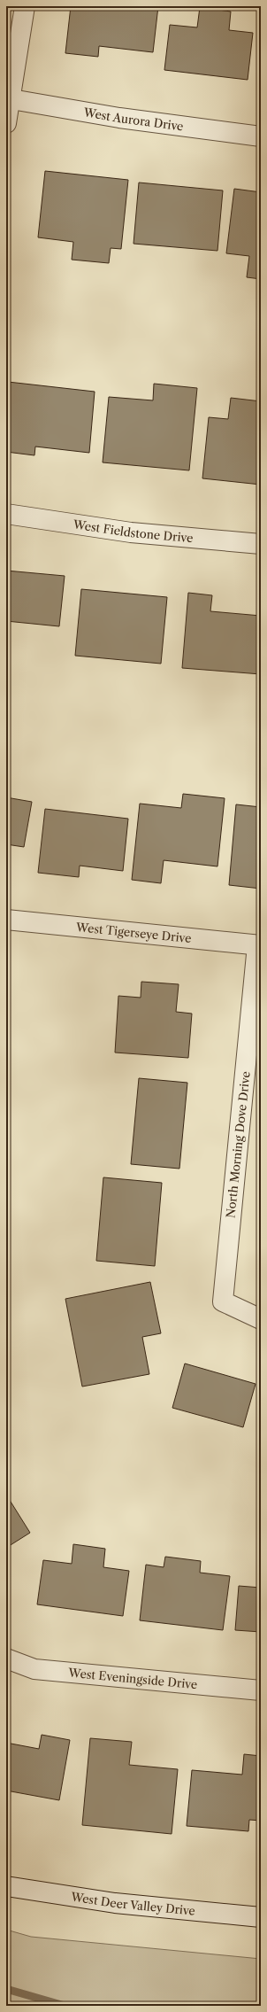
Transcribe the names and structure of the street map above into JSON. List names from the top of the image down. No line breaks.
{"streets":{"street":["West Aurora Drive","West Fieldstone Drive","West Tigerseye Drive","North Morning Dove Drive","West Eveningside Drive","West Deer Valley Drive"]},"crossings":[["West Tigerseye Drive","North Morning Dove Drive"]]}
